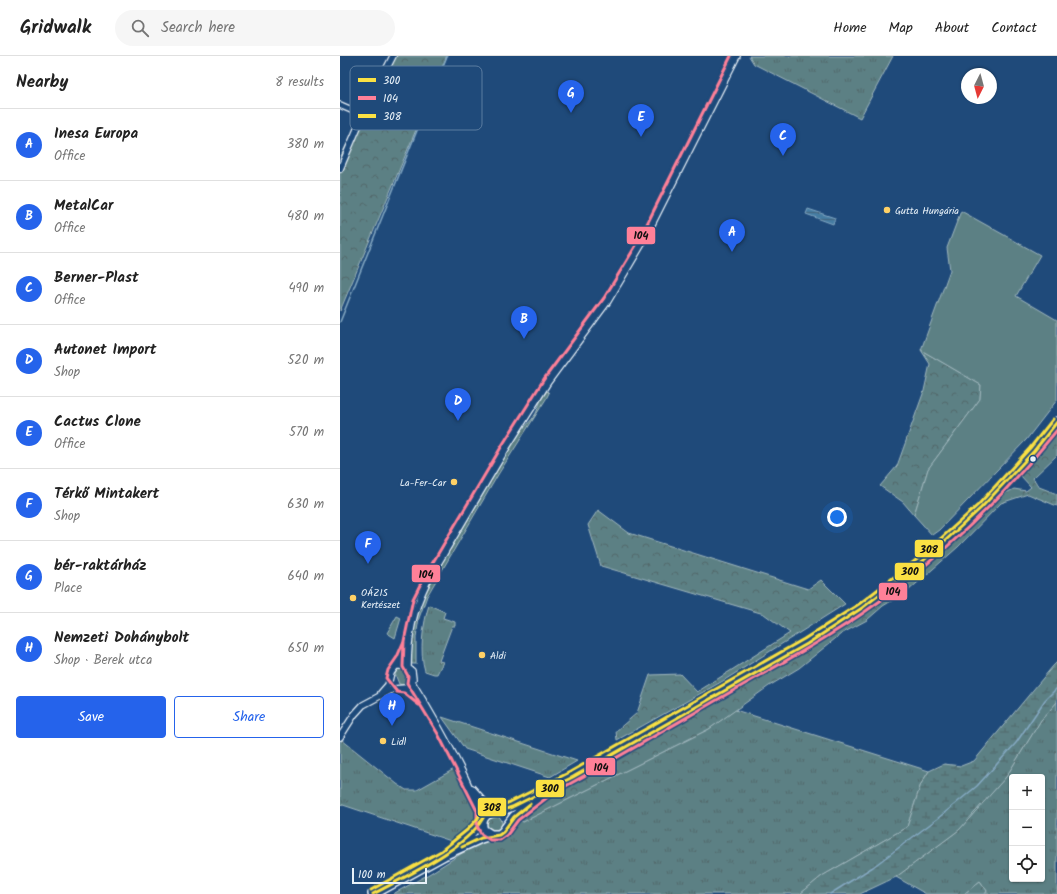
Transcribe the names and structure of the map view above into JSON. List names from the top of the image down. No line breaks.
{"places":["Gutta Hungária","La-Fer-Car","OÁZIS Kertészet","Aldi","Lidl"],"lines":["transit line 104","transit line 308","transit line 300"],"legend":["300","104","308"],"scale_bar":"100 m","north":"bottom","page":{"header":"Gridwalk","search":"Search here","nav":["Home","Map","About","Contact"],"heading":["Nearby","8 results"],"pins":["G","E","C","A","B","D","F","H"],"list":[{"mark":"A","name":"Inesa Europa","note":"Office","value":"380 m"},{"mark":"B","name":"MetalCar","note":"Office","value":"480 m"},{"mark":"C","name":"Berner-Plast","note":"Office","value":"490 m"},{"mark":"D","name":"Autonet Import","note":"Shop","value":"520 m"},{"mark":"E","name":"Cactus Clone","note":"Office","value":"570 m"},{"mark":"F","name":"Térkő Mintakert","note":"Shop","value":"630 m"},{"mark":"G","name":"bér-raktárház","note":"Place","value":"640 m"},{"mark":"H","name":"Nemzeti Dohánybolt","note":"Shop · Berek utca","value":"650 m"}],"buttons":["Save","Share"],"map_buttons":["+","−"],"scale":"100 m"}}
